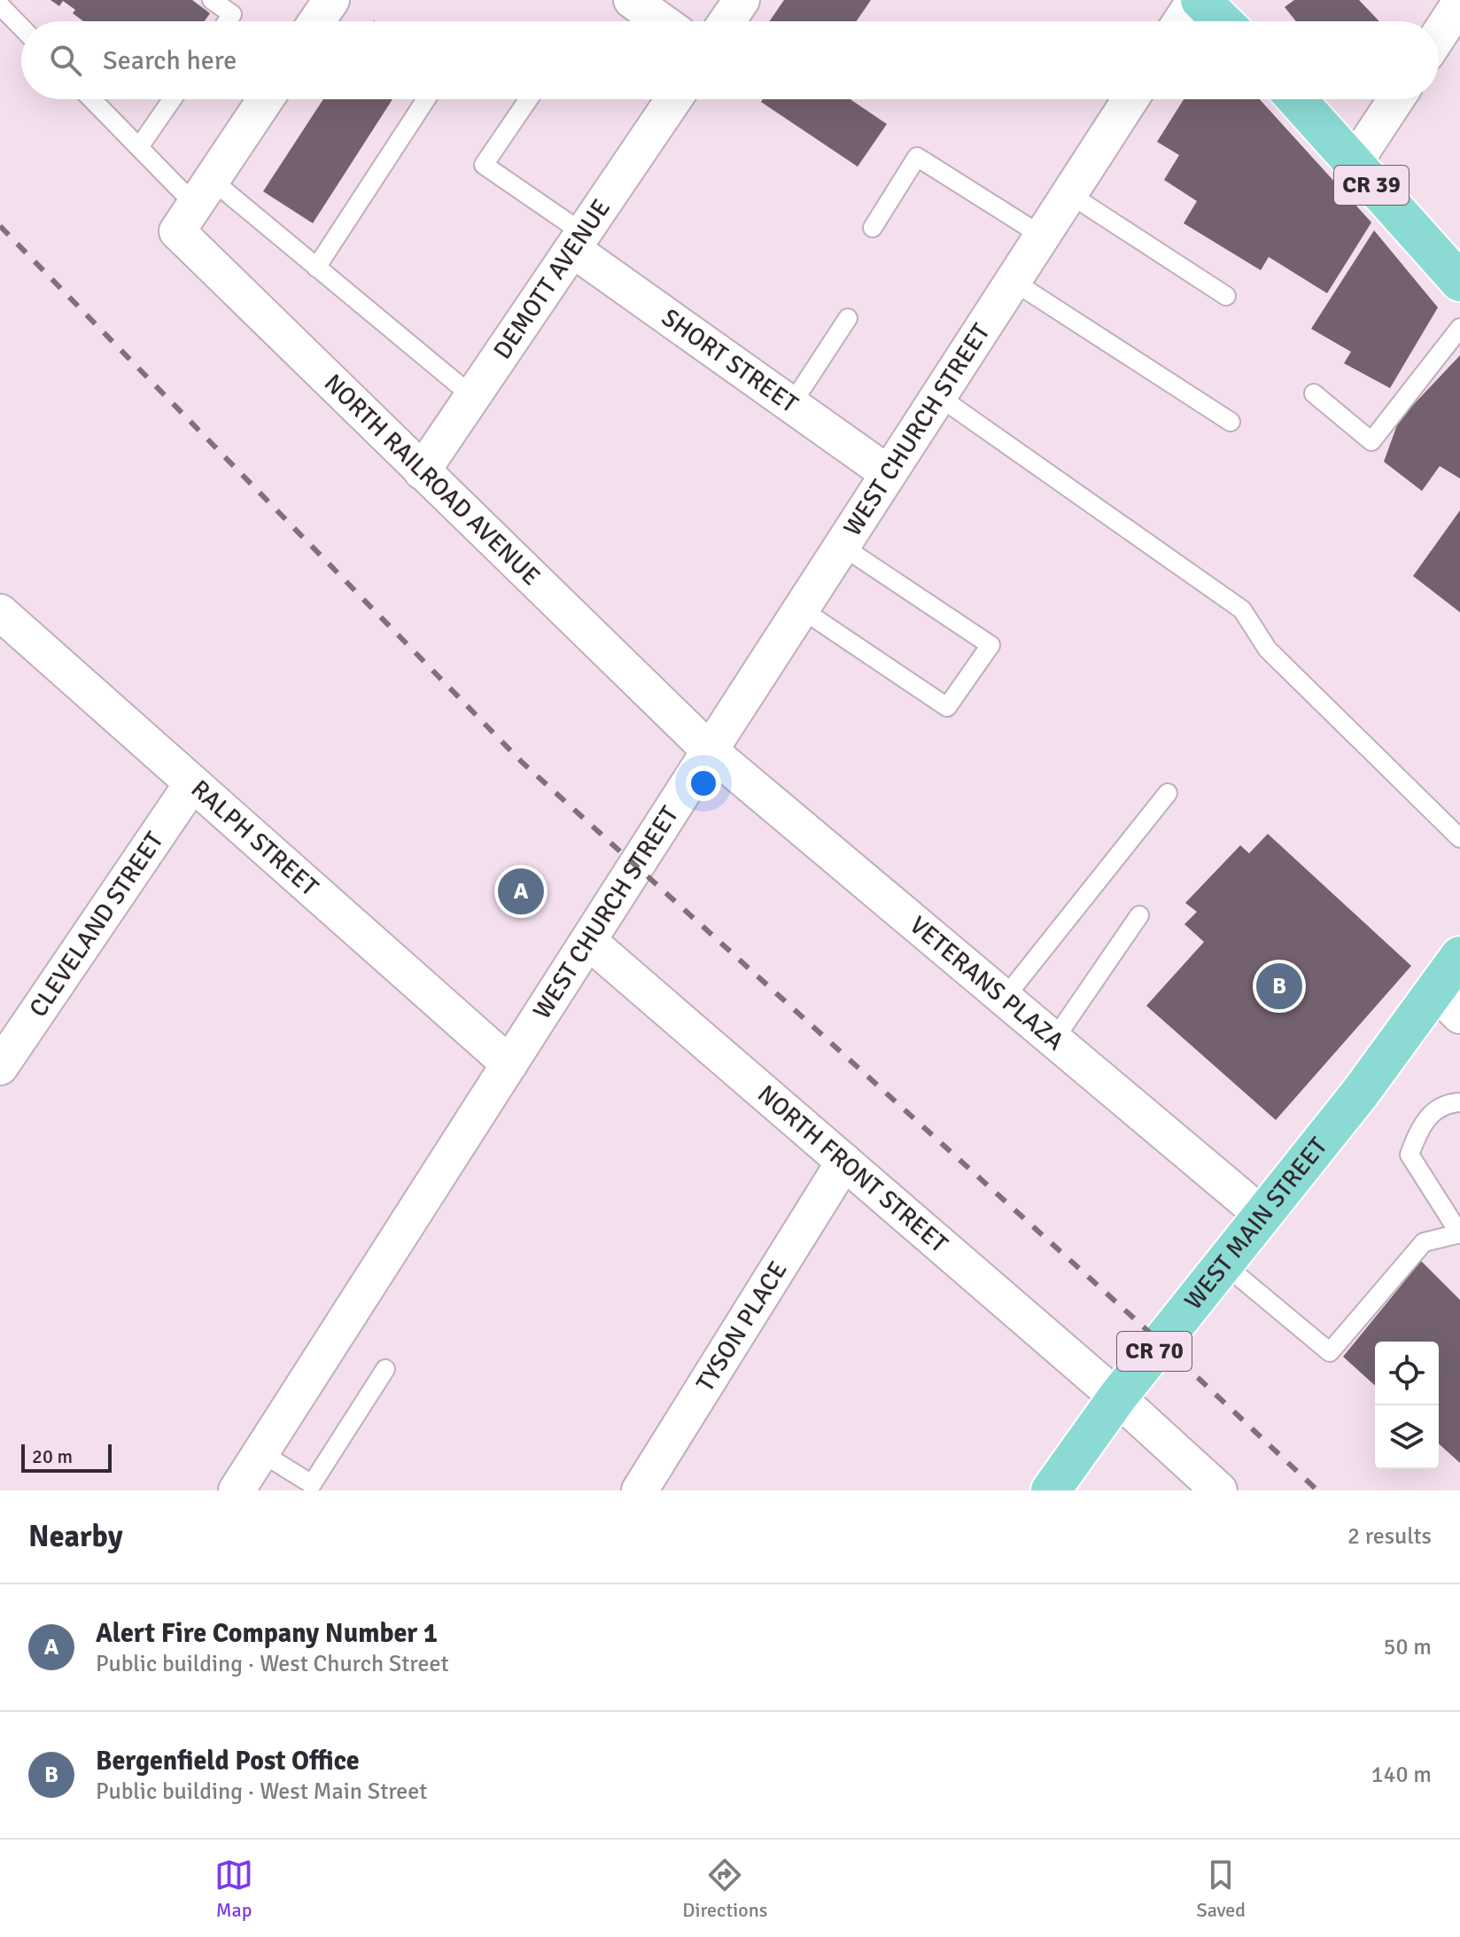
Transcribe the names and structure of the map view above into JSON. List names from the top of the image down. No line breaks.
{"streets":{"main road":["CR 39","WEST MAIN STREET","CR 70"],"street":["DEMOTT AVENUE","SHORT STREET","WEST CHURCH STREET","NORTH RAILROAD AVENUE","RALPH STREET","CLEVELAND STREET","VETERANS PLAZA","NORTH FRONT STREET","TYSON PLACE"]},"crossings":[["DEMOTT AVENUE","SHORT STREET"],["DEMOTT AVENUE","NORTH RAILROAD AVENUE"],["SHORT STREET","WEST CHURCH STREET"],["WEST CHURCH STREET","NORTH RAILROAD AVENUE"],["WEST CHURCH STREET","RALPH STREET"],["WEST CHURCH STREET","VETERANS PLAZA"],["WEST CHURCH STREET","NORTH FRONT STREET"],["NORTH RAILROAD AVENUE","VETERANS PLAZA"],["RALPH STREET","CLEVELAND STREET"],["VETERANS PLAZA","WEST MAIN STREET"],["NORTH FRONT STREET","WEST MAIN STREET"],["NORTH FRONT STREET","TYSON PLACE"]],"scale_bar":"20 m","page":{"search":"Search here","pins":["A","B"],"scale":"20 m","heading":["Nearby","2 results"],"list":[{"mark":"A","name":"Alert Fire Company Number 1","note":"Public building · West Church Street","value":"50 m"},{"mark":"B","name":"Bergenfield Post Office","note":"Public building · West Main Street","value":"140 m"}],"nav":["Map","Directions","Saved"]}}
